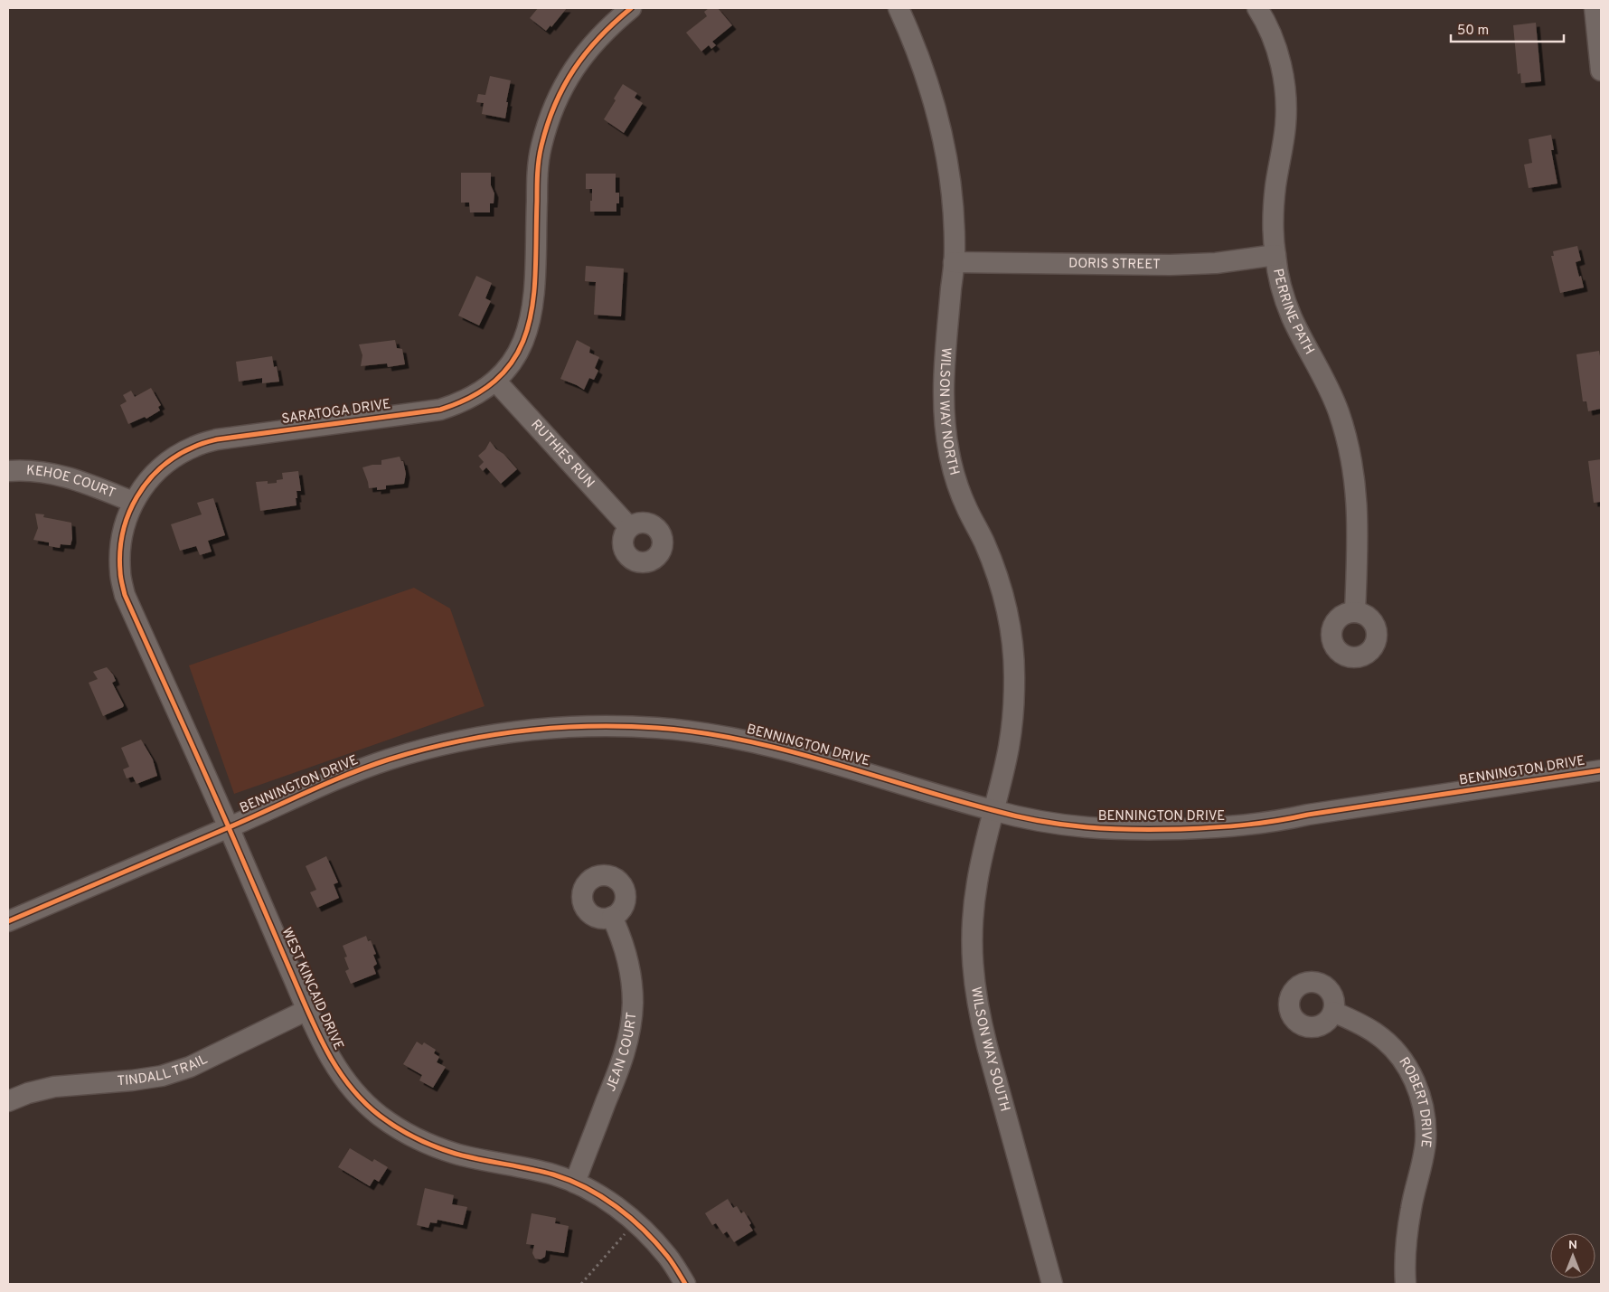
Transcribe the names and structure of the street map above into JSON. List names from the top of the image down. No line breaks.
{"streets":{"street":["DORIS STREET","PERRINE PATH","WILSON WAY NORTH","SARATOGA DRIVE","RUTHIES RUN","KEHOE COURT","BENNINGTON DRIVE","WEST KINCAID DRIVE","WILSON WAY SOUTH","JEAN COURT","TINDALL TRAIL","ROBERT DRIVE"]},"crossings":[["DORIS STREET","PERRINE PATH"],["DORIS STREET","WILSON WAY NORTH"],["WILSON WAY NORTH","BENNINGTON DRIVE"],["WILSON WAY NORTH","WILSON WAY SOUTH"],["SARATOGA DRIVE","RUTHIES RUN"],["SARATOGA DRIVE","KEHOE COURT"],["SARATOGA DRIVE","BENNINGTON DRIVE"],["SARATOGA DRIVE","WEST KINCAID DRIVE"],["BENNINGTON DRIVE","WEST KINCAID DRIVE"],["BENNINGTON DRIVE","WILSON WAY SOUTH"],["WEST KINCAID DRIVE","JEAN COURT"],["WEST KINCAID DRIVE","TINDALL TRAIL"]],"scale_bar":"50 m","north":"top"}
